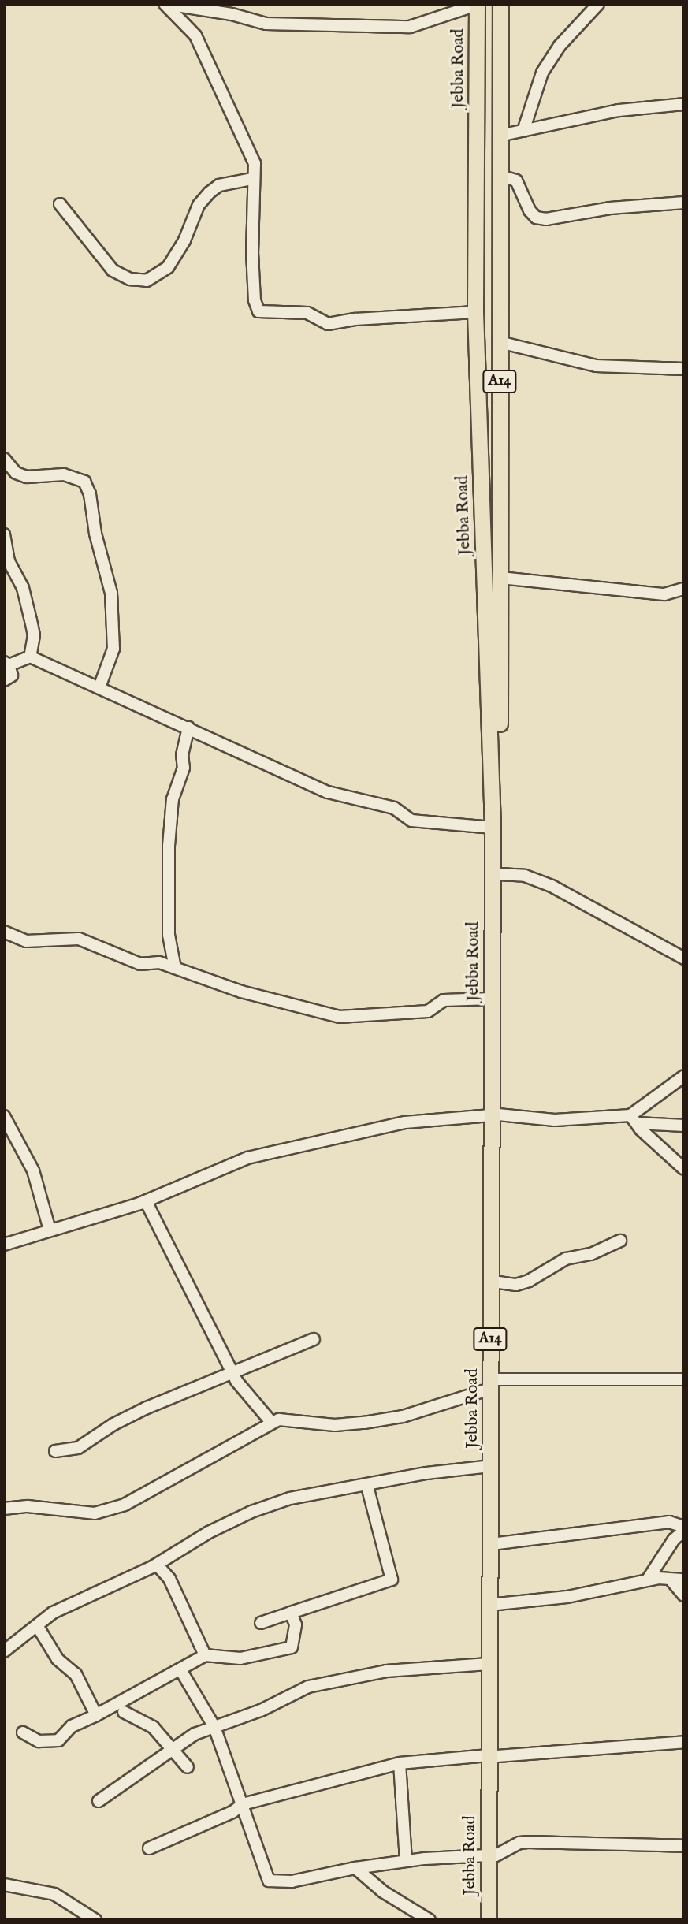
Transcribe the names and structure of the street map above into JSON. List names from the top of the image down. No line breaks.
{"streets":{"highway":["Jebba Road","A14"]}}
